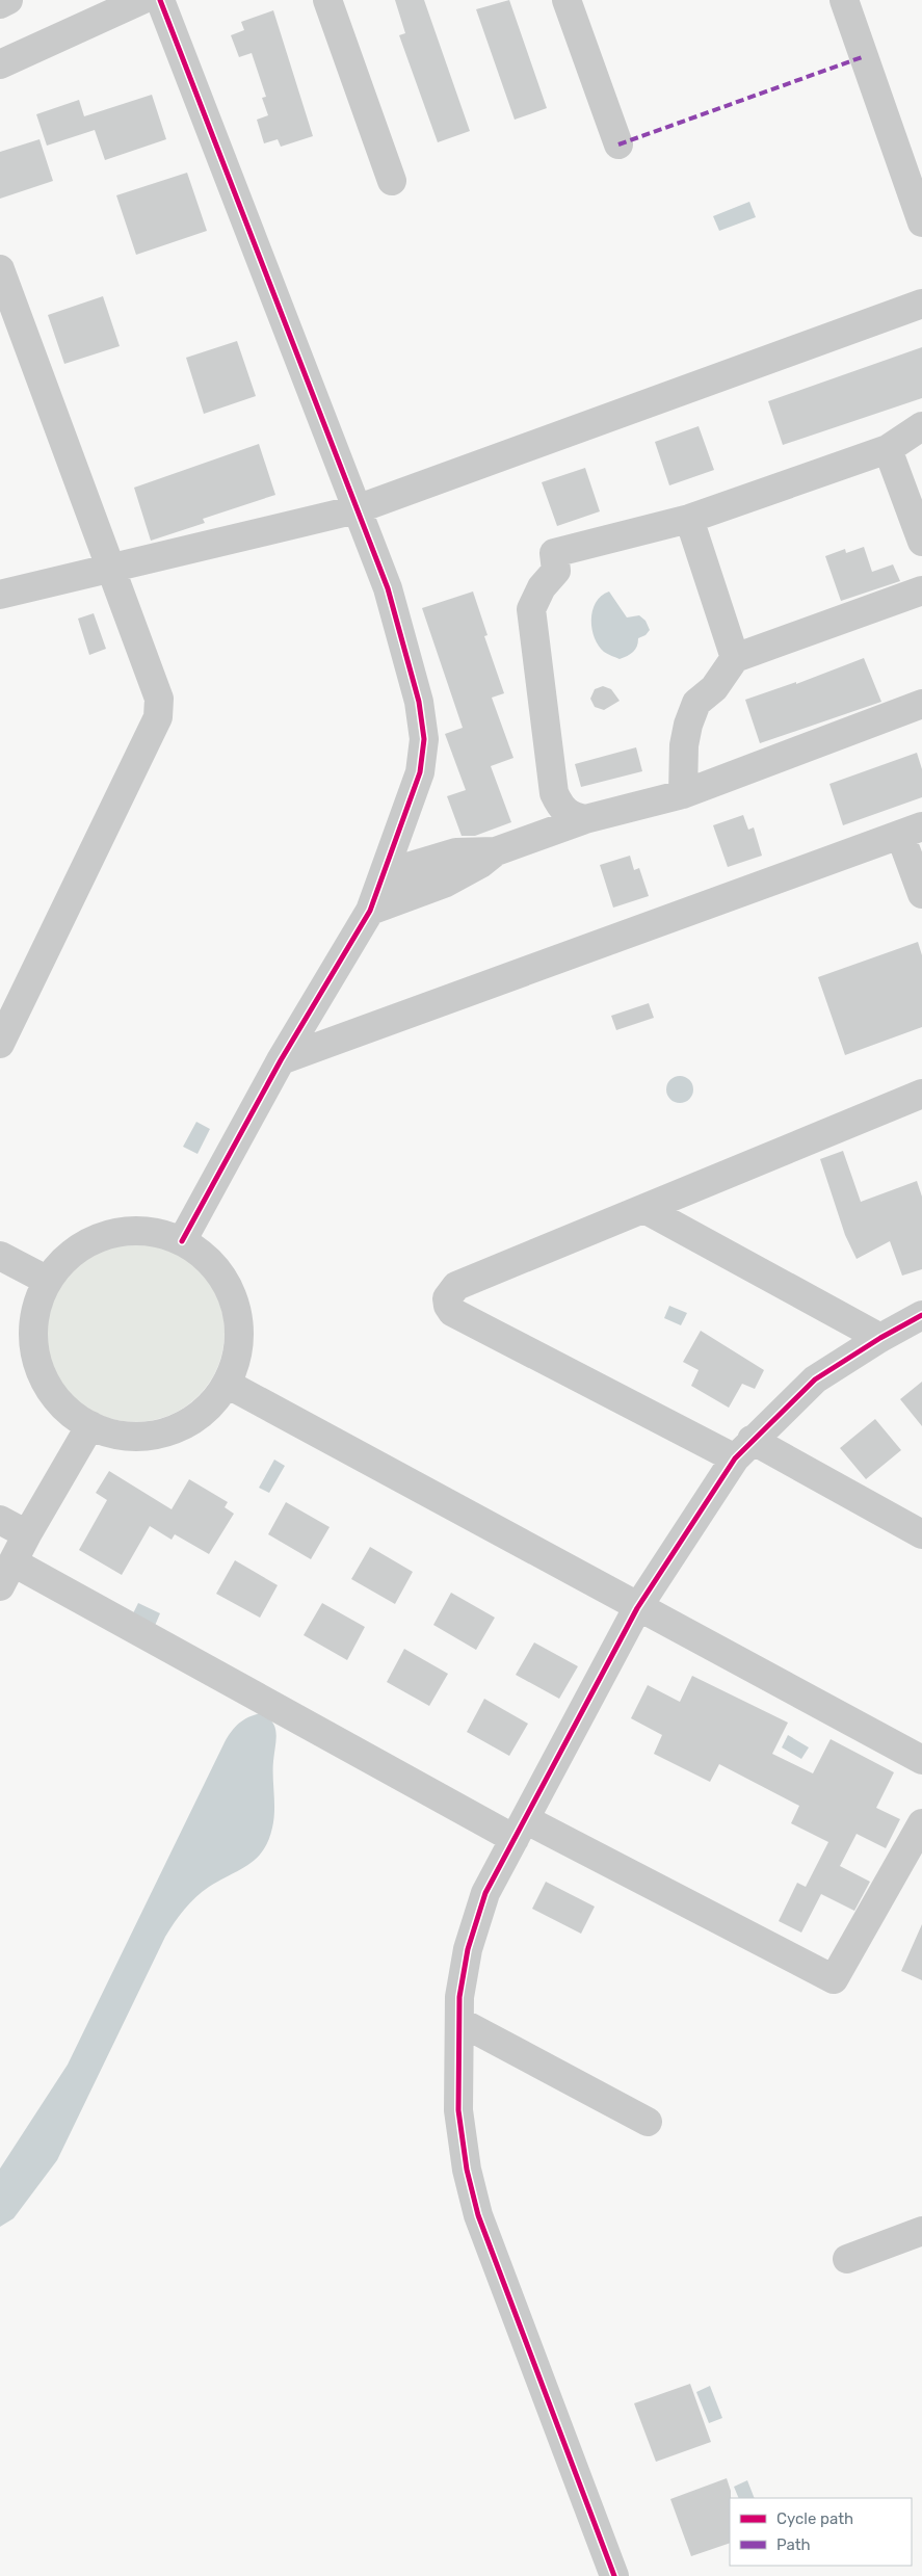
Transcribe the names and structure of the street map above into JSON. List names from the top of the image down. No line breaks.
{"legend":["Cycle path","Path"]}
